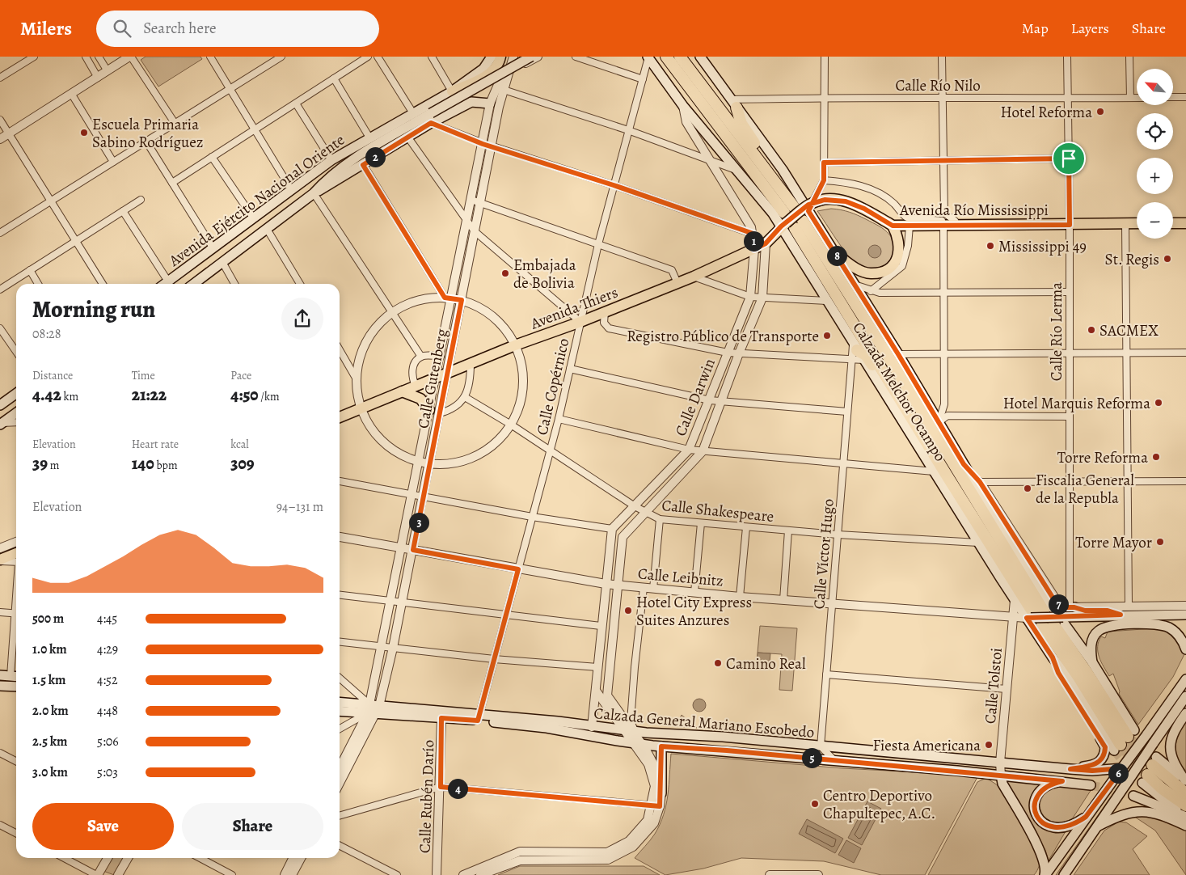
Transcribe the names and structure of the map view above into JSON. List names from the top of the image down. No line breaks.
{"streets":{"main road":["Avenida Ejército Nacional Oriente","Avenida Río Mississippi","Avenida Thiers","Calzada Melchor Ocampo","Calzada General Mariano Escobedo"],"street":["Calle Río Nilo","Calle Río Lerma","Calle Gutenberg","Calle Copérnico","Calle Darwin","Calle Shakespeare","Calle Víctor Hugo","Calle Leibnitz","Calle Tolstoi","Calle Rubén Darío"]},"crossings":[["Calle Río Nilo","Calle Río Lerma"],["Calle Río Nilo","Calzada Melchor Ocampo"],["Avenida Río Mississippi","Avenida Thiers"],["Avenida Río Mississippi","Calle Río Lerma"],["Avenida Río Mississippi","Calzada Melchor Ocampo"],["Avenida Thiers","Calle Gutenberg"],["Avenida Thiers","Calle Copérnico"],["Avenida Thiers","Calzada Melchor Ocampo"],["Avenida Thiers","Calle Darwin"],["Calle Gutenberg","Calle Leibnitz"],["Calle Gutenberg","Calzada General Mariano Escobedo"],["Calle Copérnico","Calzada Melchor Ocampo"],["Calle Copérnico","Calle Shakespeare"],["Calle Copérnico","Calle Leibnitz"],["Calle Copérnico","Calzada General Mariano Escobedo"],["Calzada Melchor Ocampo","Calle Darwin"],["Calzada Melchor Ocampo","Calle Shakespeare"],["Calzada Melchor Ocampo","Calle Víctor Hugo"],["Calzada Melchor Ocampo","Calle Leibnitz"],["Calzada Melchor Ocampo","Calle Tolstoi"],["Calle Darwin","Calle Shakespeare"],["Calle Darwin","Calle Leibnitz"],["Calle Darwin","Calzada General Mariano Escobedo"],["Calle Shakespeare","Calle Víctor Hugo"],["Calle Víctor Hugo","Calle Leibnitz"],["Calle Víctor Hugo","Calzada General Mariano Escobedo"],["Calle Leibnitz","Calle Tolstoi"],["Calle Tolstoi","Calzada General Mariano Escobedo"],["Calzada General Mariano Escobedo","Calle Rubén Darío"]],"places":["Hotel Reforma","Escuela Primaria Sabino Rodríguez","Mississippi 49","St. Regis","Embajada de Bolivia","SACMEX","Registro Público de Transporte","Hotel Marquis Reforma","Torre Reforma","Fiscalia General de la Republa","Torre Mayor","Hotel City Express Suites Anzures","Camino Real","Fiesta Americana","Centro Deportivo Chapultepec, A.C."],"north":"top left","page":{"header":"Milers","search":"Search here","nav":["Map","Layers","Share"],"map_buttons":["+","−"],"pins":["2","1","8","3","7","5","6","4"],"heading":["Morning run","08:28"],"stats":[["Distance","4.42 km"],["Time","21:22"],["Pace","4:50 /km"],["Elevation","39 m"],["Heart rate","140 bpm"],["kcal","309"]],"chart":["Elevation","94–131 m"],"list":[{"name":"500 m","note":"4:45"},{"name":"1.0 km","note":"4:29"},{"name":"1.5 km","note":"4:52"},{"name":"2.0 km","note":"4:48"},{"name":"2.5 km","note":"5:06"},{"name":"3.0 km","note":"5:03"}],"buttons":["Save","Share"]}}
